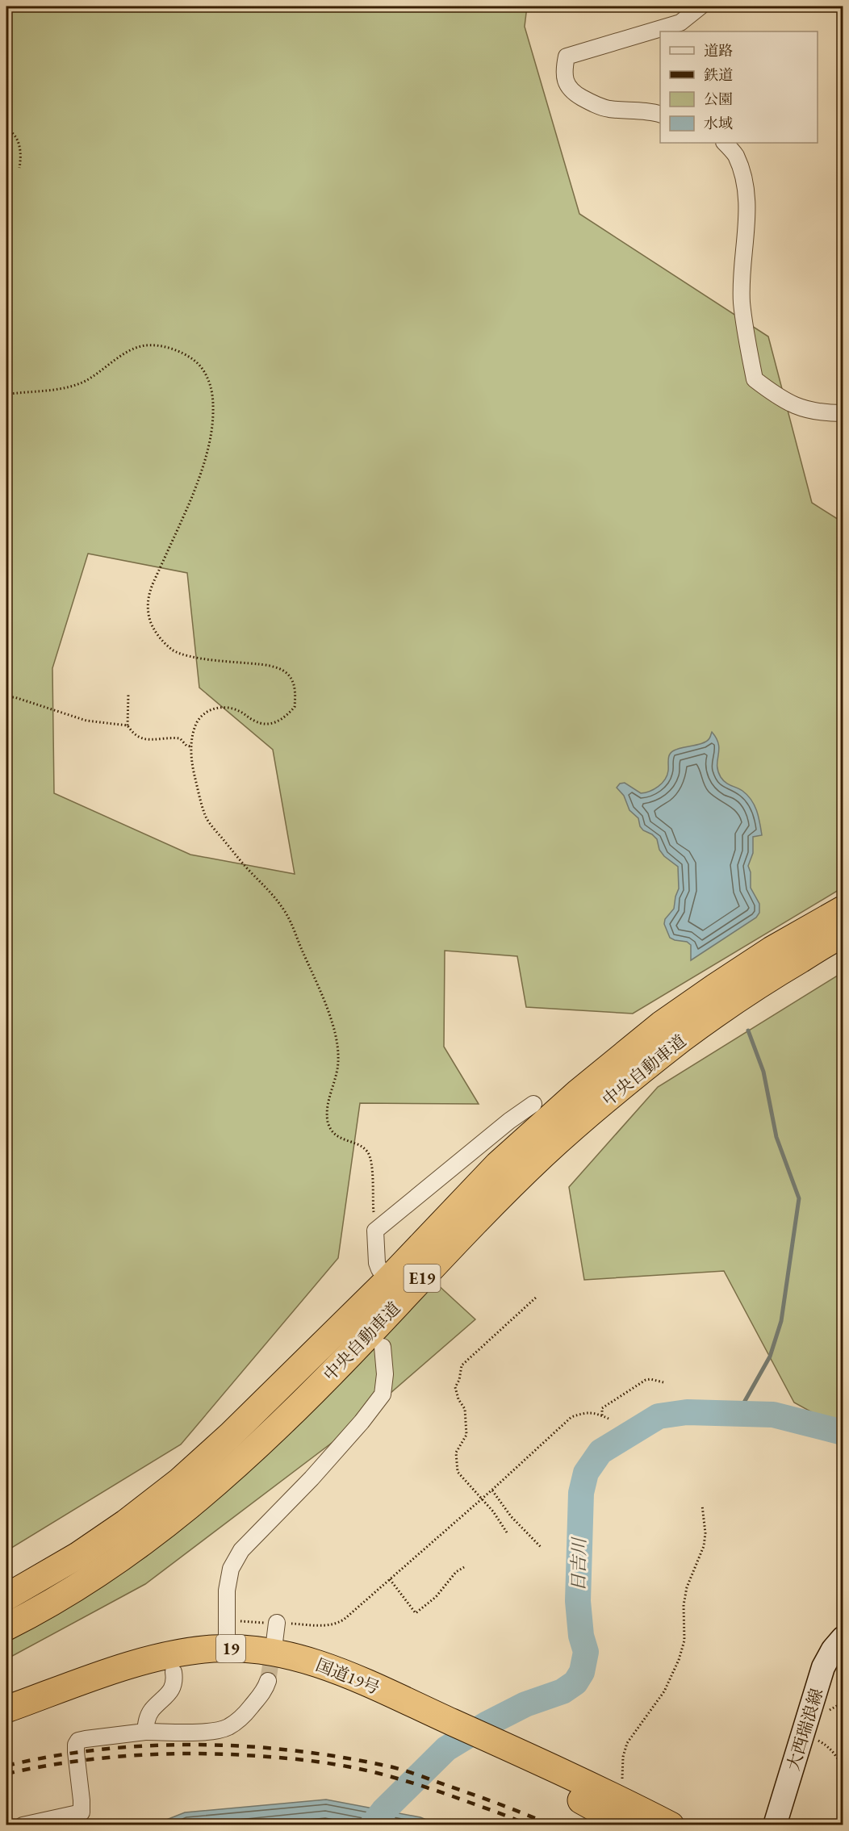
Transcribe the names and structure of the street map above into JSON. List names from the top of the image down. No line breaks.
{"streets":{"highway":["中央自動車道","E19","19","国道19号"],"main road":["大西瑞浪線"]},"water":["日吉川"],"legend":["道路","鉄道","公園","水域"]}
